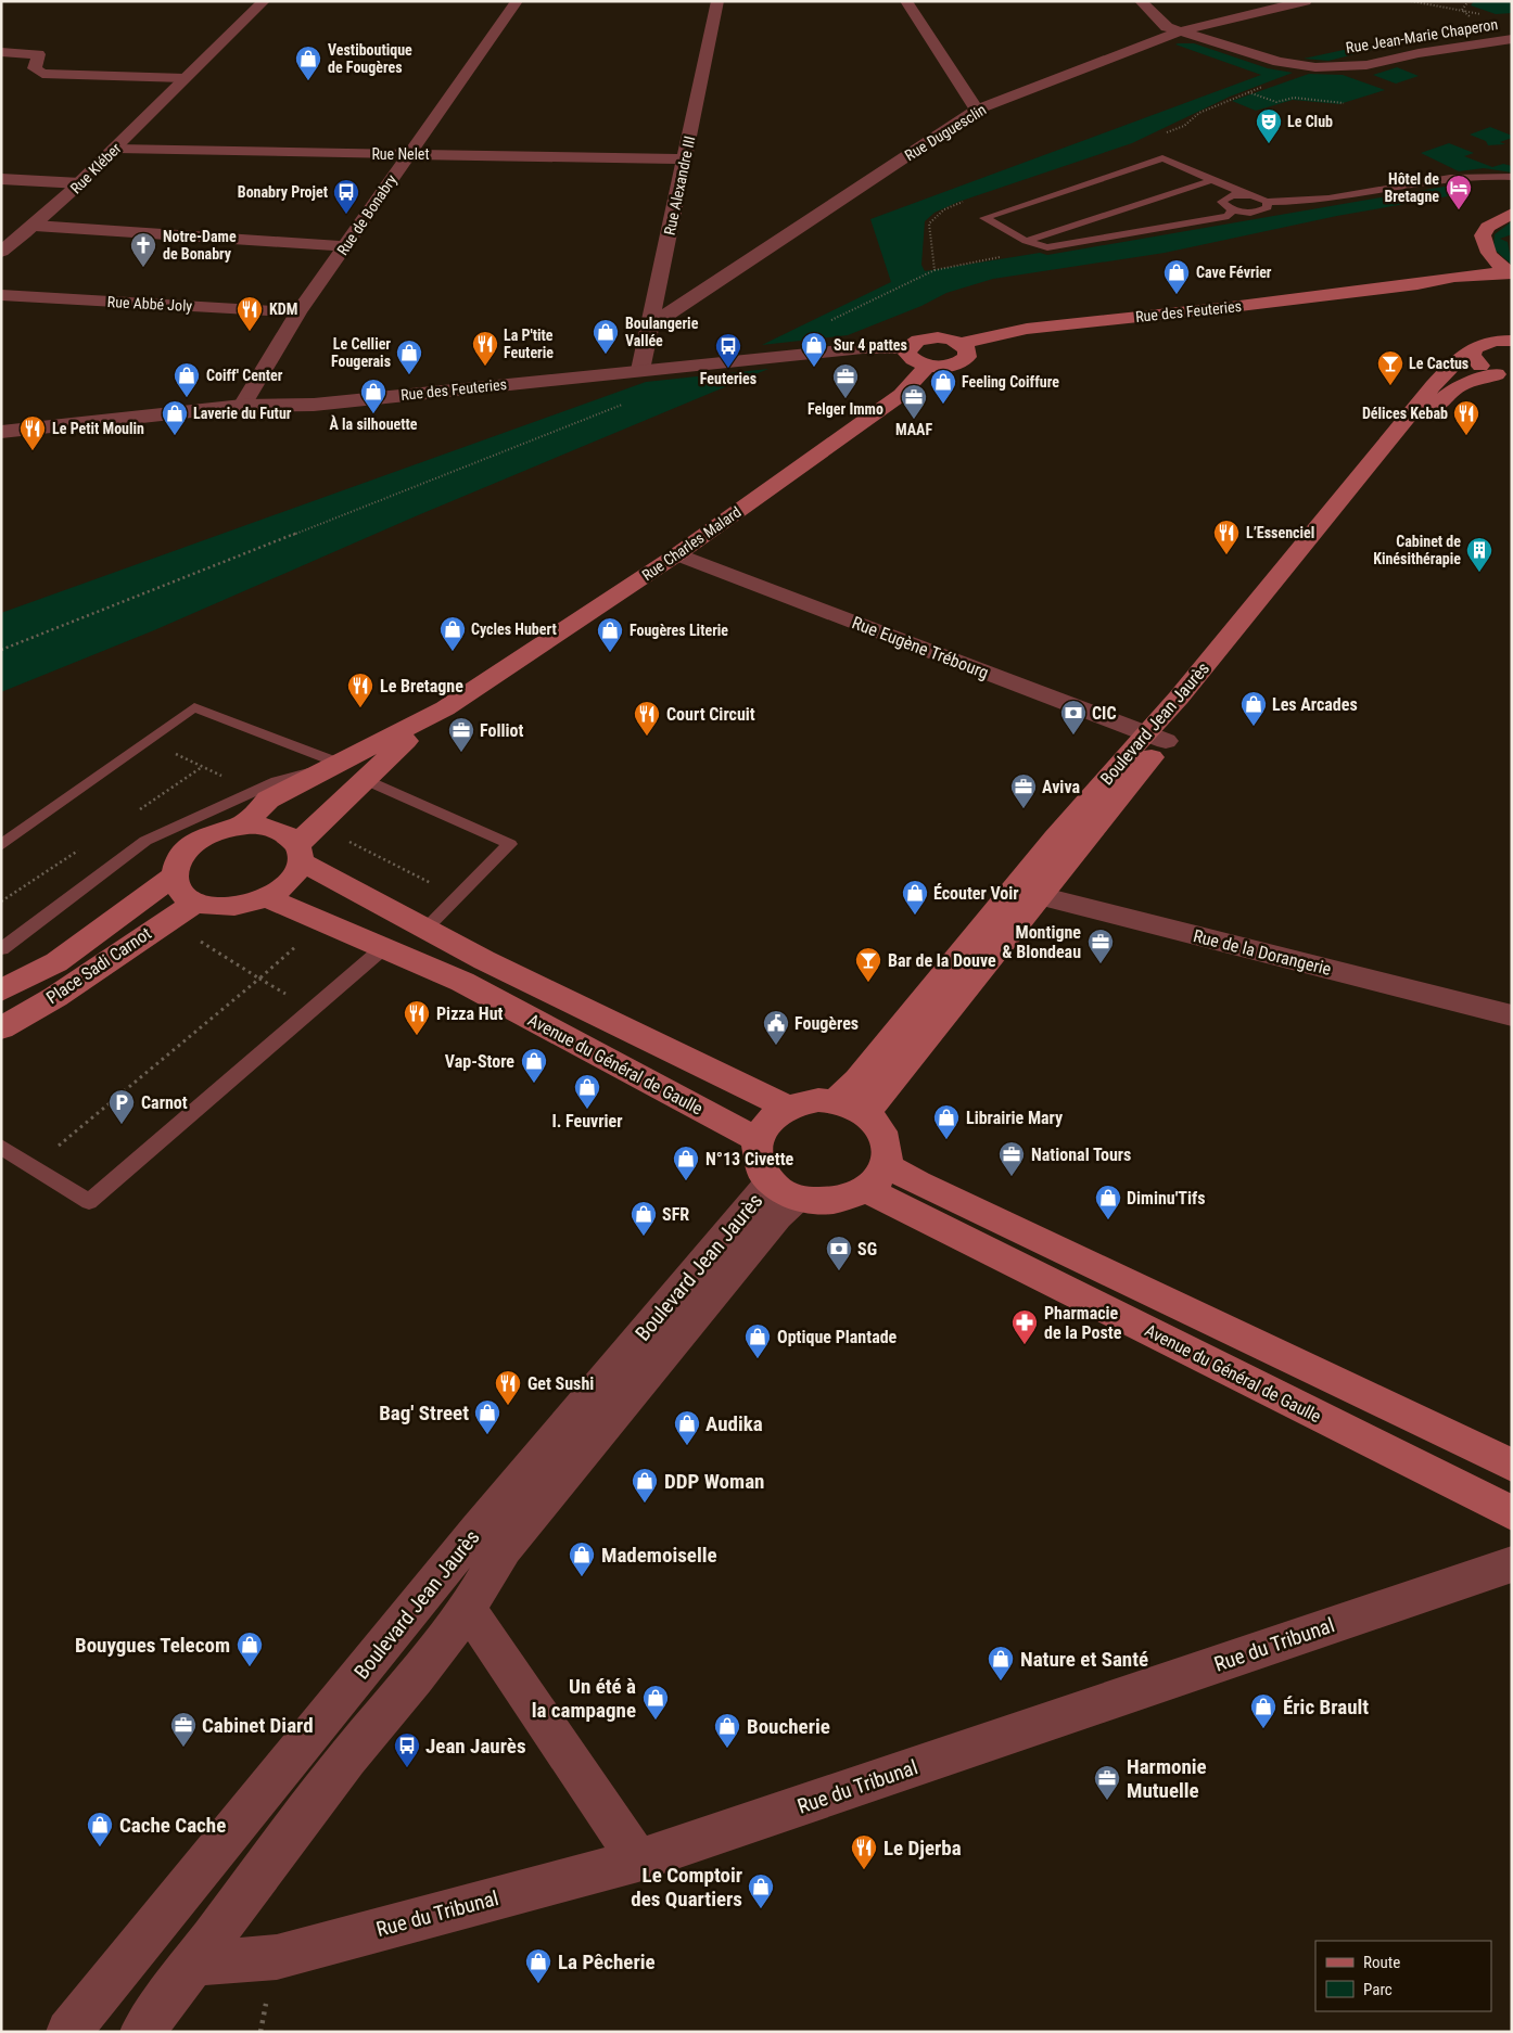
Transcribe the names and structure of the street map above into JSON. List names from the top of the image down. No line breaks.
{"streets":{"main road":["Rue des Feuteries","Rue Charles Malard","Boulevard Jean Jaurès","Place Sadi Carnot","Avenue du Général de Gaulle"],"street":["Rue Jean-Marie Chaperon","Rue Duguesclin","Rue Nelet","Rue Kléber","Rue Alexandre III","Rue de Bonabry","Rue Abbé Joly","Rue Eugène Trébourg","Rue de la Dorangerie","Rue du Tribunal"]},"crossings":[["Rue Jean-Marie Chaperon","Rue Duguesclin"],["Rue Duguesclin","Rue Alexandre III"],["Rue Nelet","Rue Kléber"],["Rue Nelet","Rue Alexandre III"],["Rue Nelet","Rue de Bonabry"],["Rue Alexandre III","Rue des Feuteries"],["Rue de Bonabry","Rue Abbé Joly"],["Rue de Bonabry","Rue des Feuteries"],["Rue Charles Malard","Rue Eugène Trébourg"],["Rue Eugène Trébourg","Boulevard Jean Jaurès"],["Boulevard Jean Jaurès","Rue de la Dorangerie"],["Boulevard Jean Jaurès","Avenue du Général de Gaulle"],["Boulevard Jean Jaurès","Rue du Tribunal"]],"places":{"shop":["Vestiboutique de Fougères","Cave Février","Boulangerie Vallée","Sur 4 pattes","Le Cellier Fougerais","Coiff' Center","Feeling Coiffure","À la silhouette","Laverie du Futur","Cycles Hubert","Fougères Literie","Les Arcades","Écouter Voir","Vap-Store","I. Feuvrier","Librairie Mary","N°13 Civette","Diminu'Tifs","SFR","Optique Plantade","Bag' Street","Audika","DDP Woman","Mademoiselle","Bouygues Telecom","Nature et Santé","Un été à la campagne","Éric Brault","Boucherie","Cache Cache","Le Comptoir des Quartiers","La Pêcherie"],"theatre":["Le Club"],"hotel":["Hôtel de Bretagne"],"bus stop":["Bonabry Projet","Feuteries","Jean Jaurès"],"church":["Notre-Dame de Bonabry"],"restaurant":["KDM","La P'tite Feuterie","Délices Kebab","Le Petit Moulin","L’Essenciel","Le Bretagne","Court Circuit","Pizza Hut","Get Sushi","Le Djerba"],"bar":["Le Cactus","Bar de la Douve"],"office":["Felger Immo","MAAF","Folliot","Aviva","Montigne & Blondeau","National Tours","Cabinet Diard","Harmonie Mutuelle"],"building":["Cabinet de Kinésithérapie"],"bank":["CIC","SG"],"public building":["Fougères"],"parking":["Carnot"],"pharmacy":["Pharmacie de la Poste"]},"legend":["Route","Parc"]}
